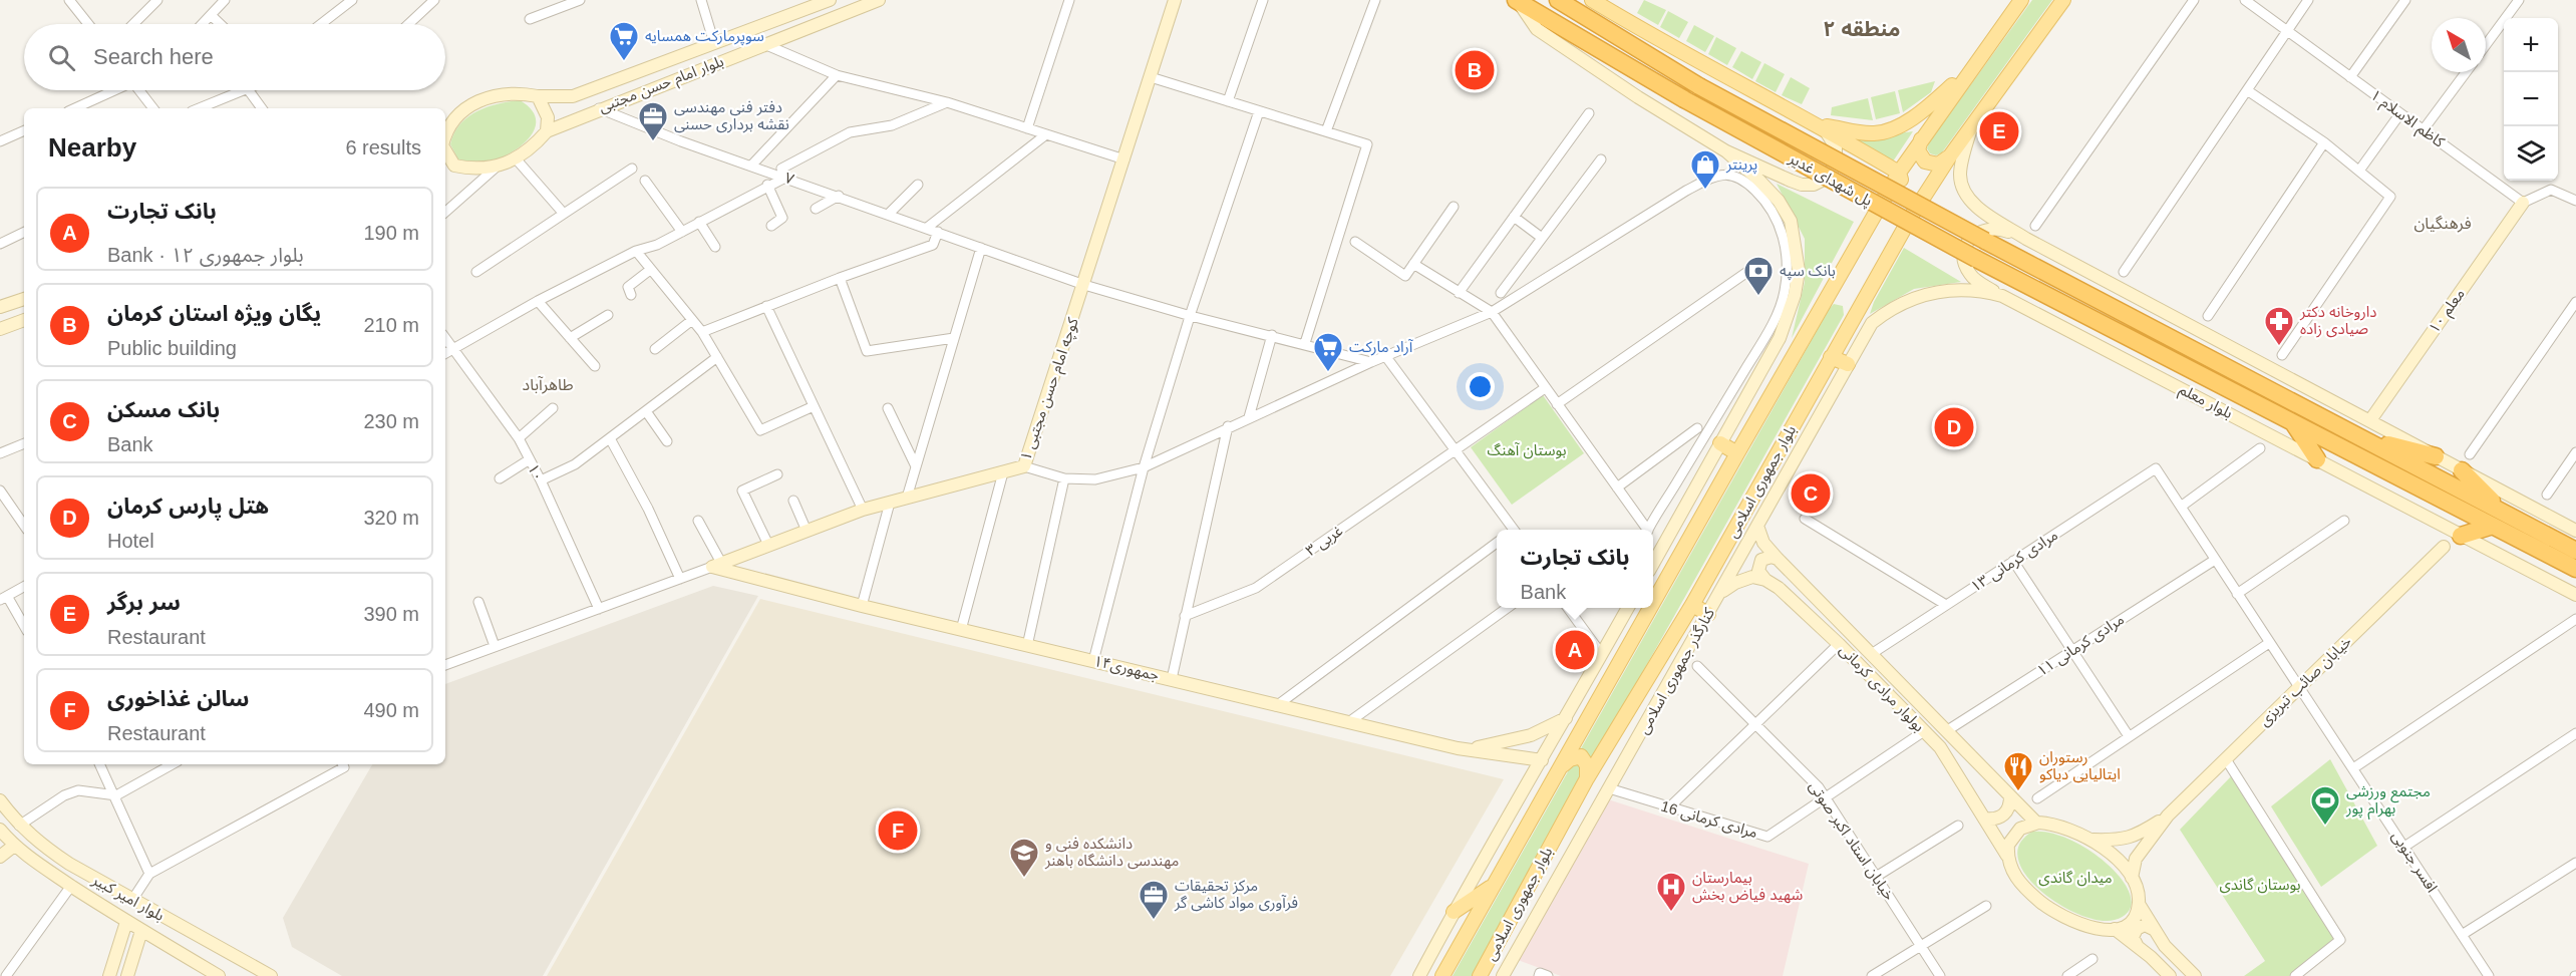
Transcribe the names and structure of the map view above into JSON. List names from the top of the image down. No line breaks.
{"streets":{"highway":["پل شهدای غدیر","بلوار معلم"],"main road":["بلوار جمهوری اسلامی"],"street":["بلوار امام حسن مجتبی","کاظم الاسلام ۱","۷","معلم ۱۰","کوچه امام حسن مجتبی ۱","۱۰","۳ غربی","مرادی کرمانی ۱۳","مرادی کرمانی ۱۱","جمهوری۱۴","کنارگذر جمهوری اسلامی","خیابان صائب تبریزی","بولوار مرادی کرمانی","مرادی کرمانی 16","خیابان استاد اکبر صوتی","افسر جنوبی","بلوار امیر کبیر"]},"crossings":[["بلوار امام حسن مجتبی","۷"],["کاظم الاسلام ۱","معلم ۱۰"],["۷","کوچه امام حسن مجتبی ۱"],["پل شهدای غدیر","بلوار معلم"],["کوچه امام حسن مجتبی ۱","جمهوری۱۴"],["بلوار معلم","کنارگذر جمهوری اسلامی"],["مرادی کرمانی ۱۳","بولوار مرادی کرمانی"],["مرادی کرمانی ۱۳","افسر جنوبی"],["مرادی کرمانی ۱۱","بولوار مرادی کرمانی"],["مرادی کرمانی ۱۱","افسر جنوبی"],["کنارگذر جمهوری اسلامی","بولوار مرادی کرمانی"],["کنارگذر جمهوری اسلامی","مرادی کرمانی 16"],["خیابان صائب تبریزی","بولوار مرادی کرمانی"],["خیابان صائب تبریزی","افسر جنوبی"],["بولوار مرادی کرمانی","مرادی کرمانی 16"],["مرادی کرمانی 16","خیابان استاد اکبر صوتی"]],"districts":["منطقه ۲","فرهنگیان","طاهرآباد"],"parks":["بوستان آهنگ","میدان گاندی","بوستان گاندی"],"places":{"supermarket":["سوپرمارکت همسایه","آراد مارکت"],"office":["دفتر فنی مهندسی نقشه برداری حسنی","مرکز تحقیقات فرآوری مواد کاشی گر"],"shop":["پرینتر"],"bank":["بانک سپه"],"pharmacy":["داروخانه دکتر صیادی زاده"],"restaurant":["رستوران ایتالیایی دیاکو"],"sports":["مجتمع ورزشی بهرام پور"],"school or university":["دانشکده فنی و مهندسی دانشگاه باهنر"],"hospital":["بیمارستان شهید فیاض بخش"]},"north":"top left","page":{"map_buttons":["+","−"],"search":"Search here","pins":["B","E","D","C","A","F"],"heading":["Nearby","6 results"],"list":[{"mark":"A","name":"بانک تجارت","note":"Bank · بلوار جمهوری ۱۲","value":"190 m"},{"mark":"B","name":"یگان ویژه استان کرمان","note":"Public building","value":"210 m"},{"mark":"C","name":"بانک مسکن","note":"Bank","value":"230 m"},{"mark":"D","name":"هتل پارس کرمان","note":"Hotel","value":"320 m"},{"mark":"E","name":"سر برگر","note":"Restaurant","value":"390 m"},{"mark":"F","name":"سالن غذاخوری","note":"Restaurant","value":"490 m"}],"popup":["بانک تجارت","Bank"]}}
